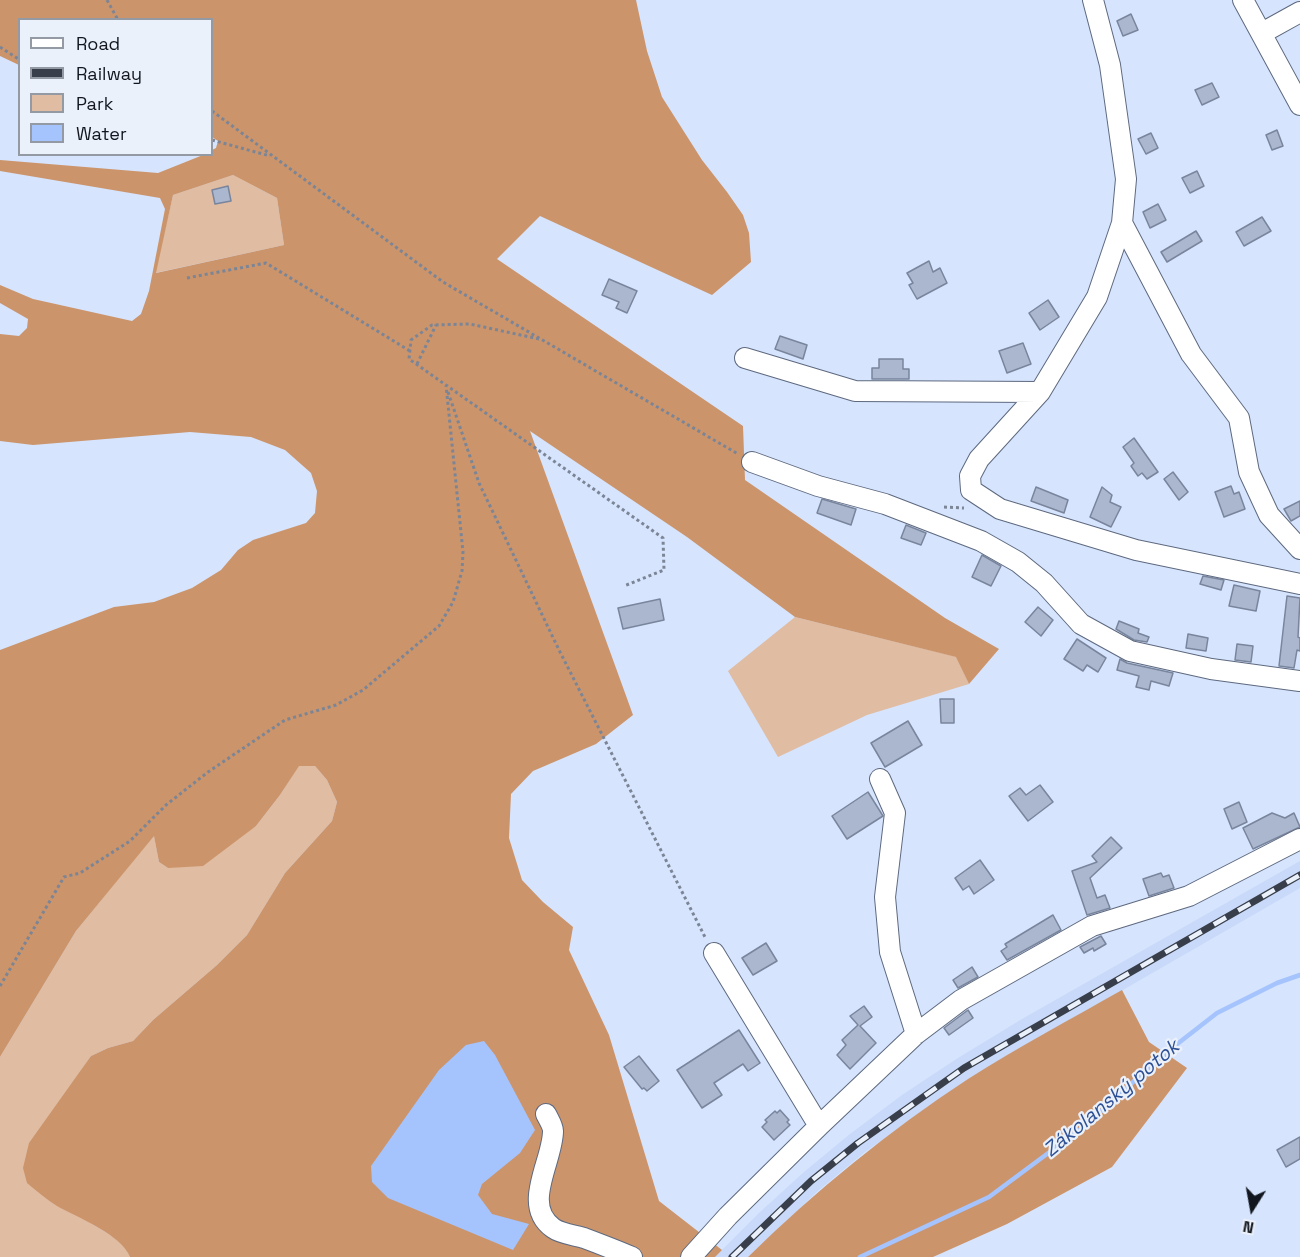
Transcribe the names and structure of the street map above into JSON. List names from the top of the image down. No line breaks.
{"water":["Zákolanský potok"],"legend":["Road","Railway","Park","Water"],"north":"bottom"}
